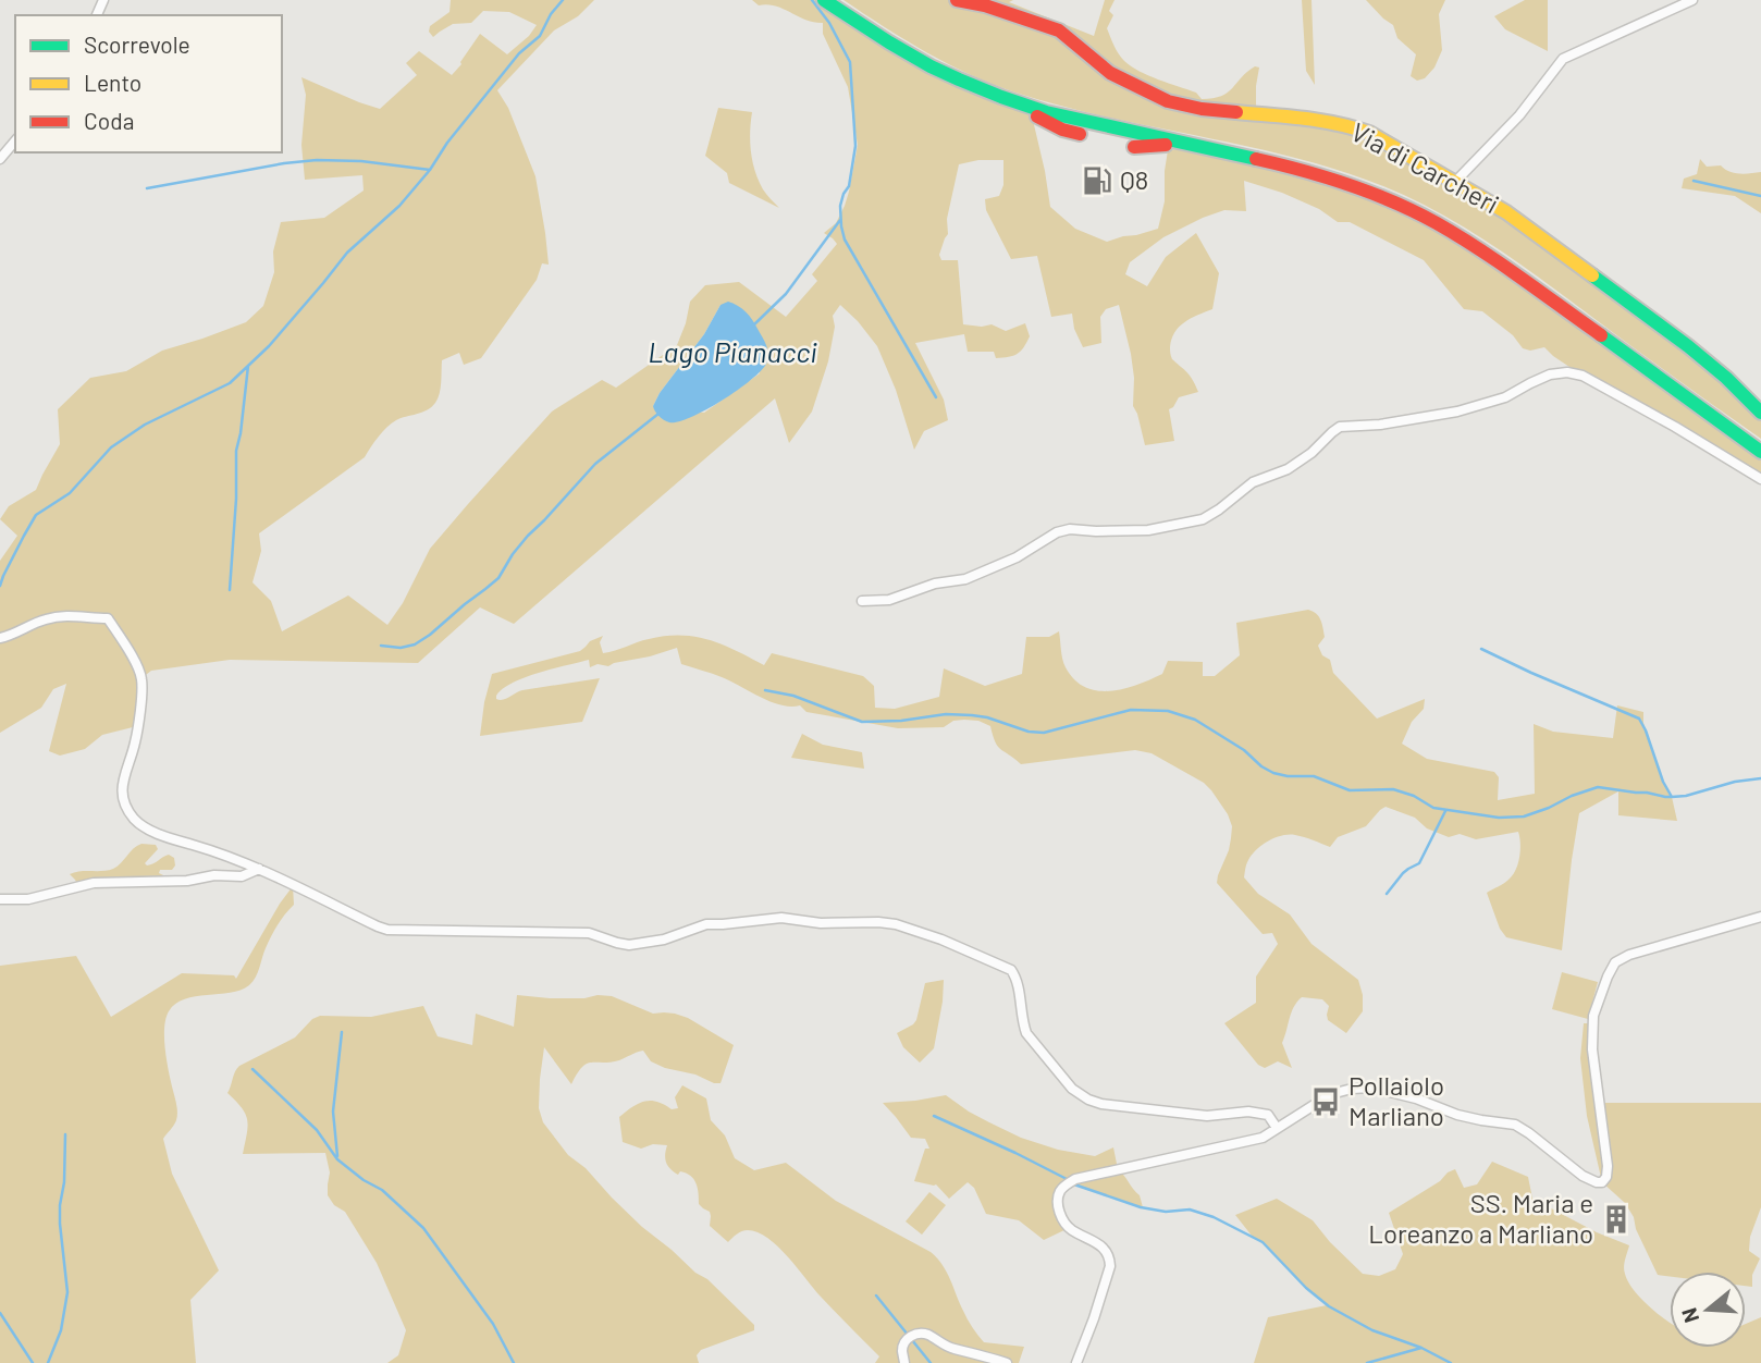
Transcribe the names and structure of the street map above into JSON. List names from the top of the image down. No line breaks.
{"streets":{"main road":["Via di Carcheri"]},"water":["Lago Pianacci"],"places":{"fuel station":["Q8"],"bus stop":["Pollaiolo Marliano"],"building":["SS. Maria e Loreanzo a Marliano"]},"legend":["Scorrevole","Lento","Coda"],"north":"left"}
